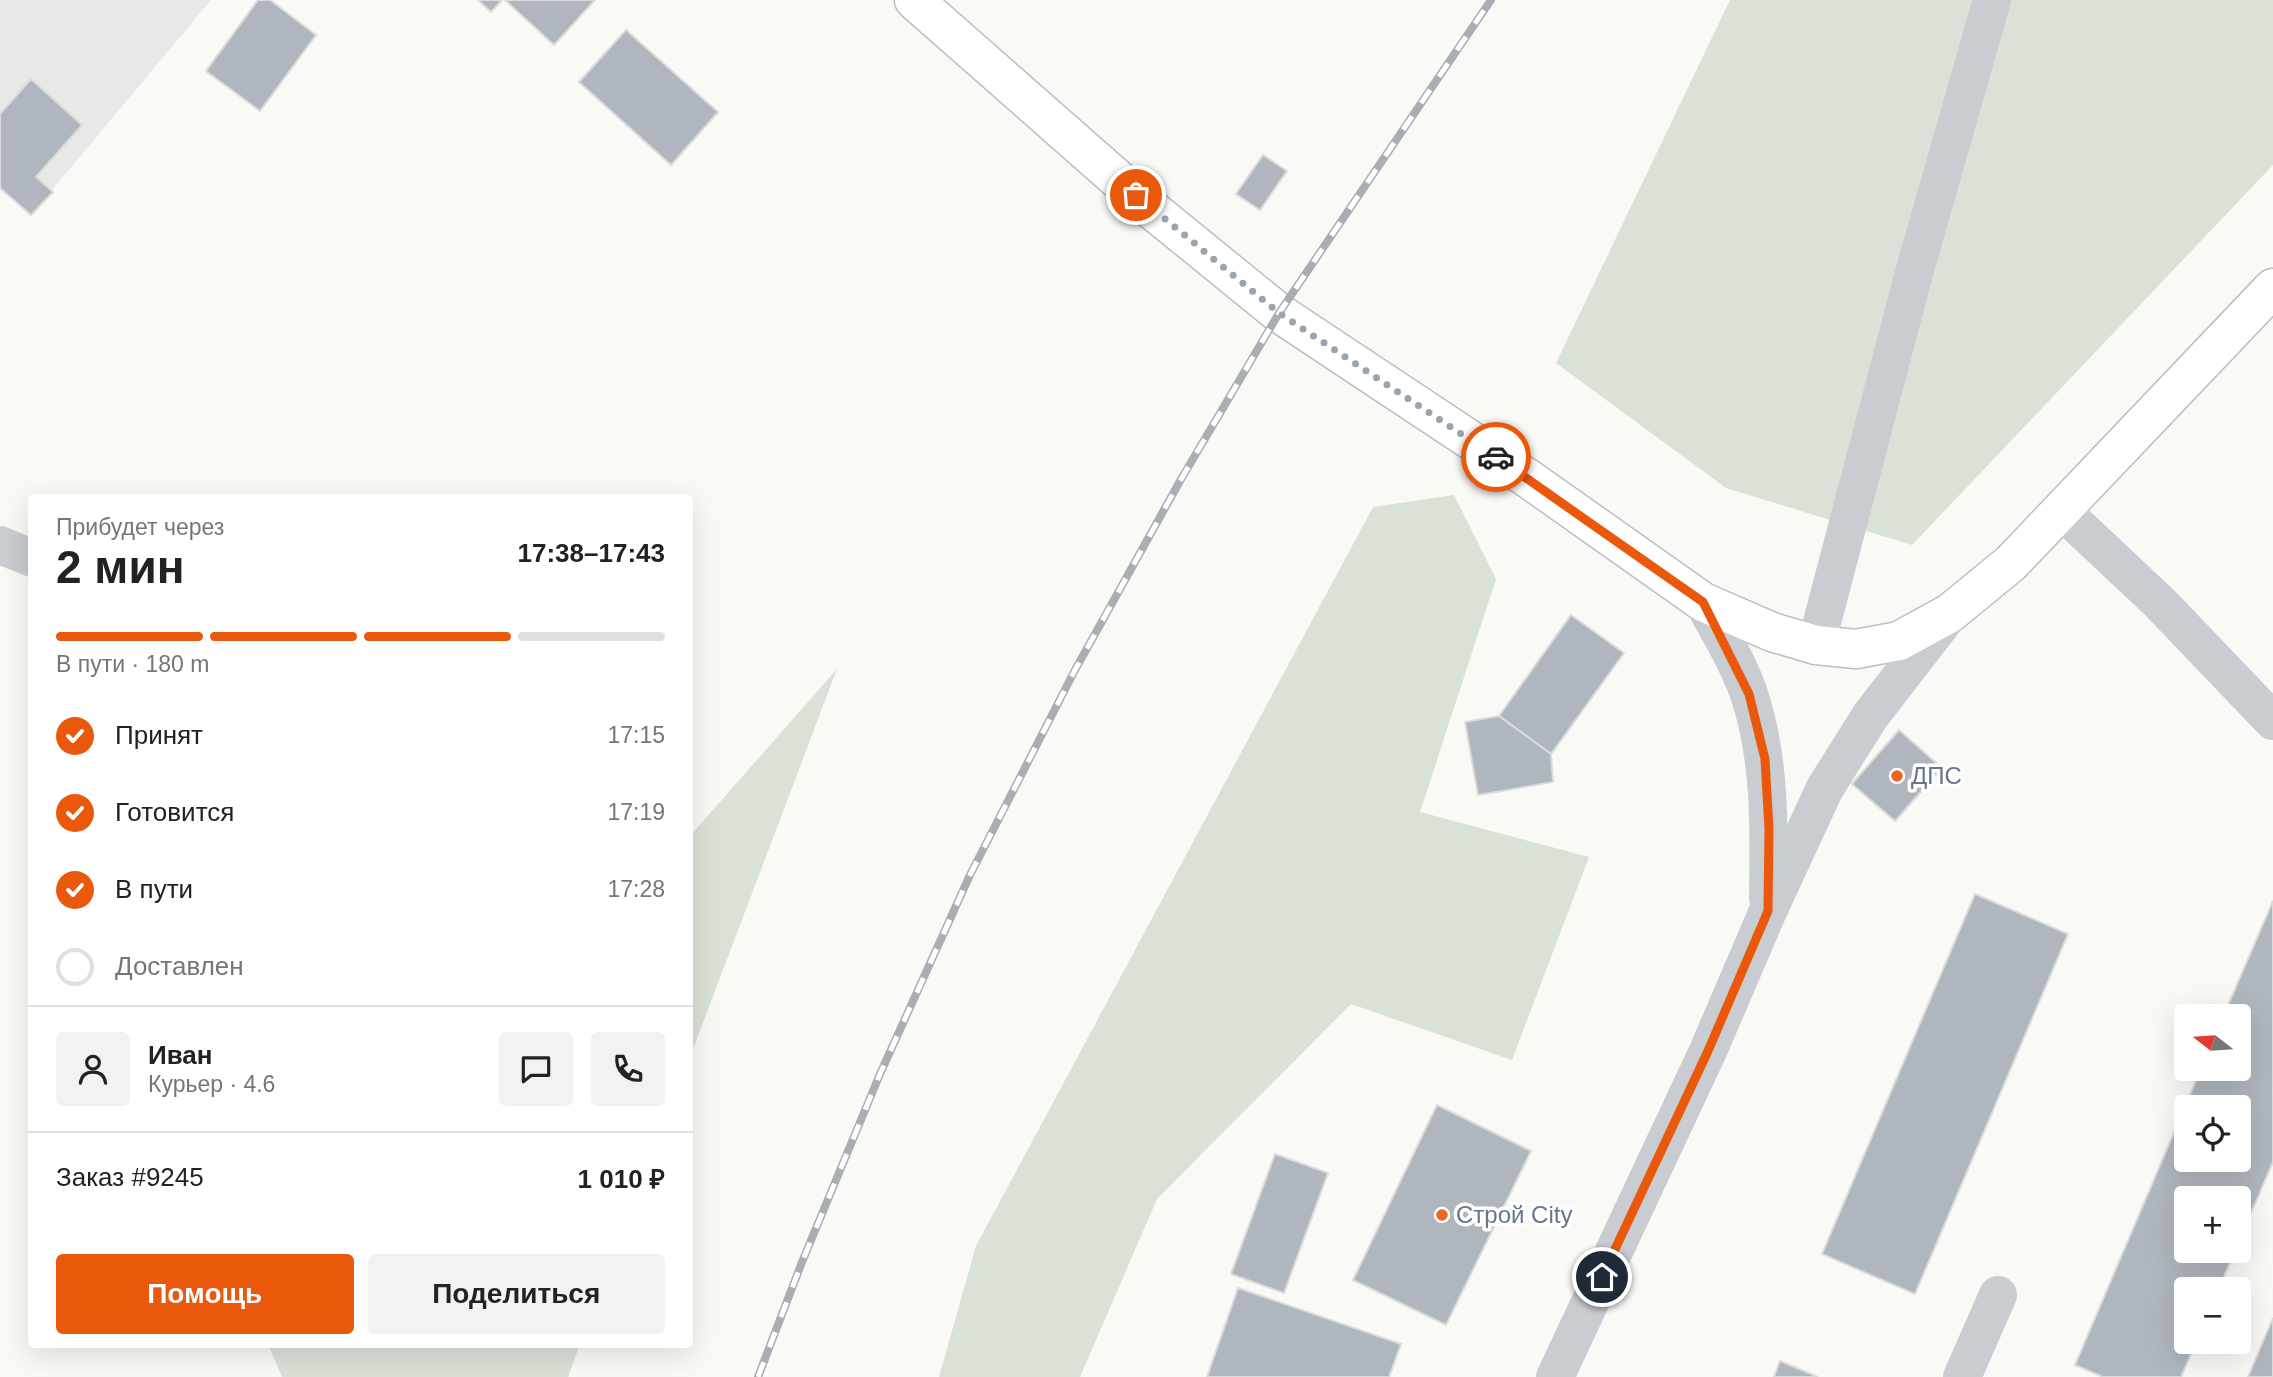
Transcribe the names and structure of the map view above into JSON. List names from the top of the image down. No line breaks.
{"places":["ДПС","Строй City"],"north":"left","page":{"heading":["2 мин","Прибудет через","17:38–17:43"],"panel":["Иван","Курьер · 4.6","Заказ #9245","1 010 ₽"],"bar":"В пути · 180 m","list":[["Принят","17:15"],["Готовится","17:19"],["В пути","17:28"],"Доставлен"],"map_buttons":["+","−"],"buttons":["Помощь","Поделиться"]}}
